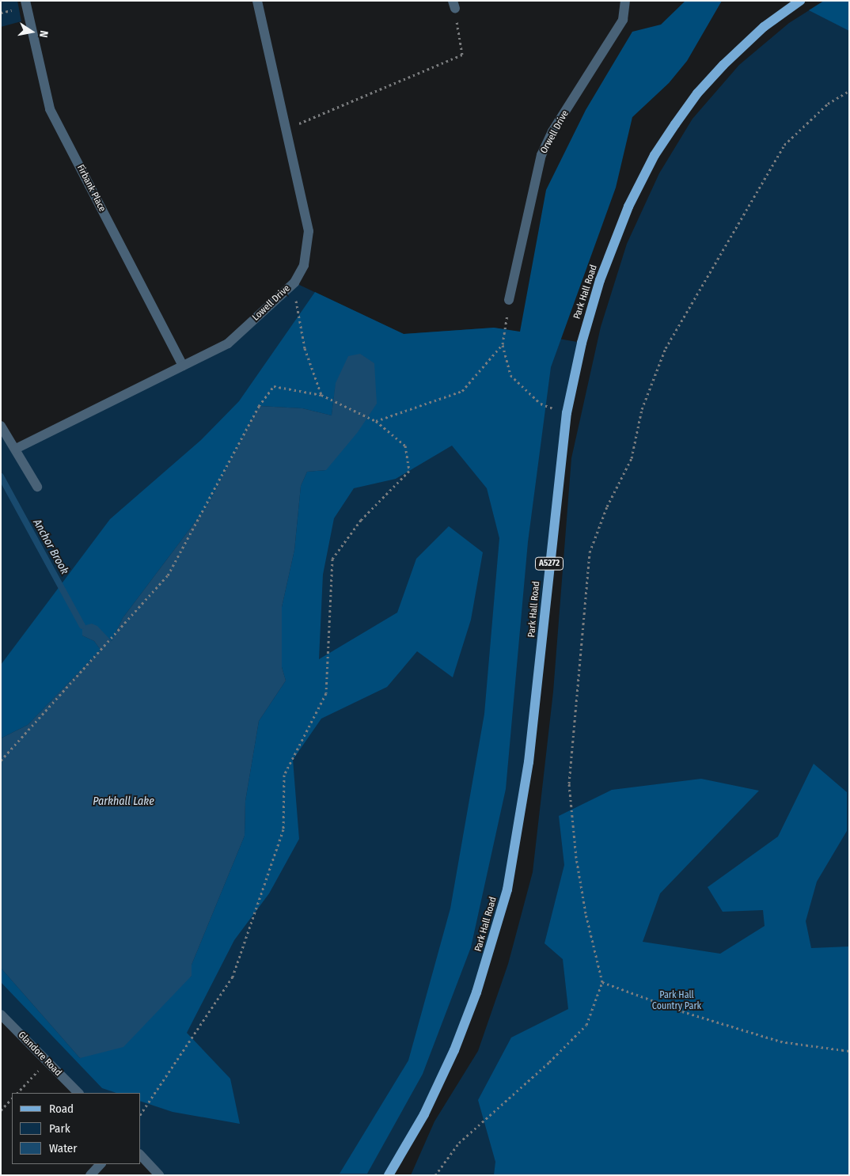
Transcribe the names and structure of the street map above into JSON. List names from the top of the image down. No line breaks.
{"streets":{"main road":["Park Hall Road","A5272"],"street":["Orwell Drive","Firbank Place","Lowell Drive","Glandore Road"]},"crossings":[["Firbank Place","Lowell Drive"]],"water":["Anchor Brook","Parkhall Lake"],"parks":["Park Hall Country Park"],"legend":["Road","Park","Water"],"north":"right"}
